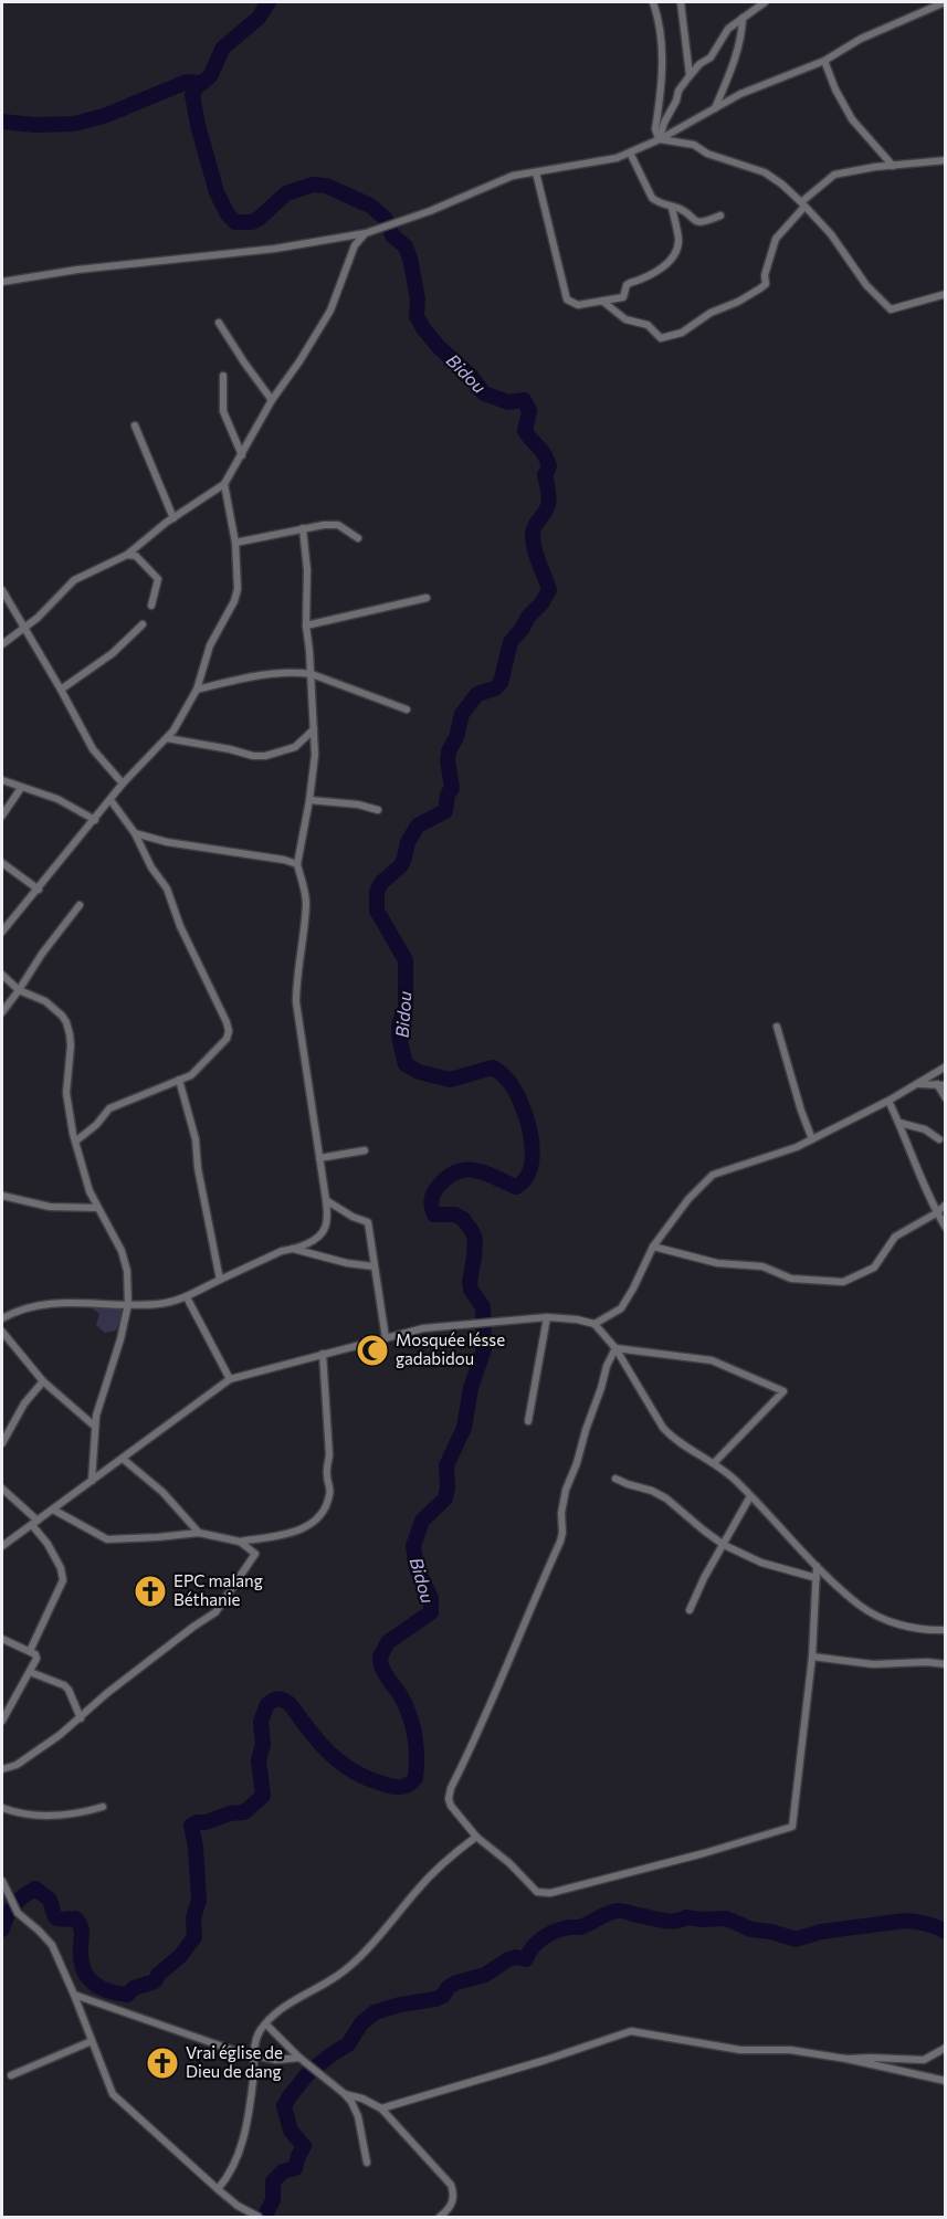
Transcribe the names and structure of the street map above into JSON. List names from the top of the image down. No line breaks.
{"water":["Bidou"],"places":{"mosque":["Mosquée lésse gadabidou"],"church":["EPC malang Béthanie","Vrai église de Dieu de dang"]}}
